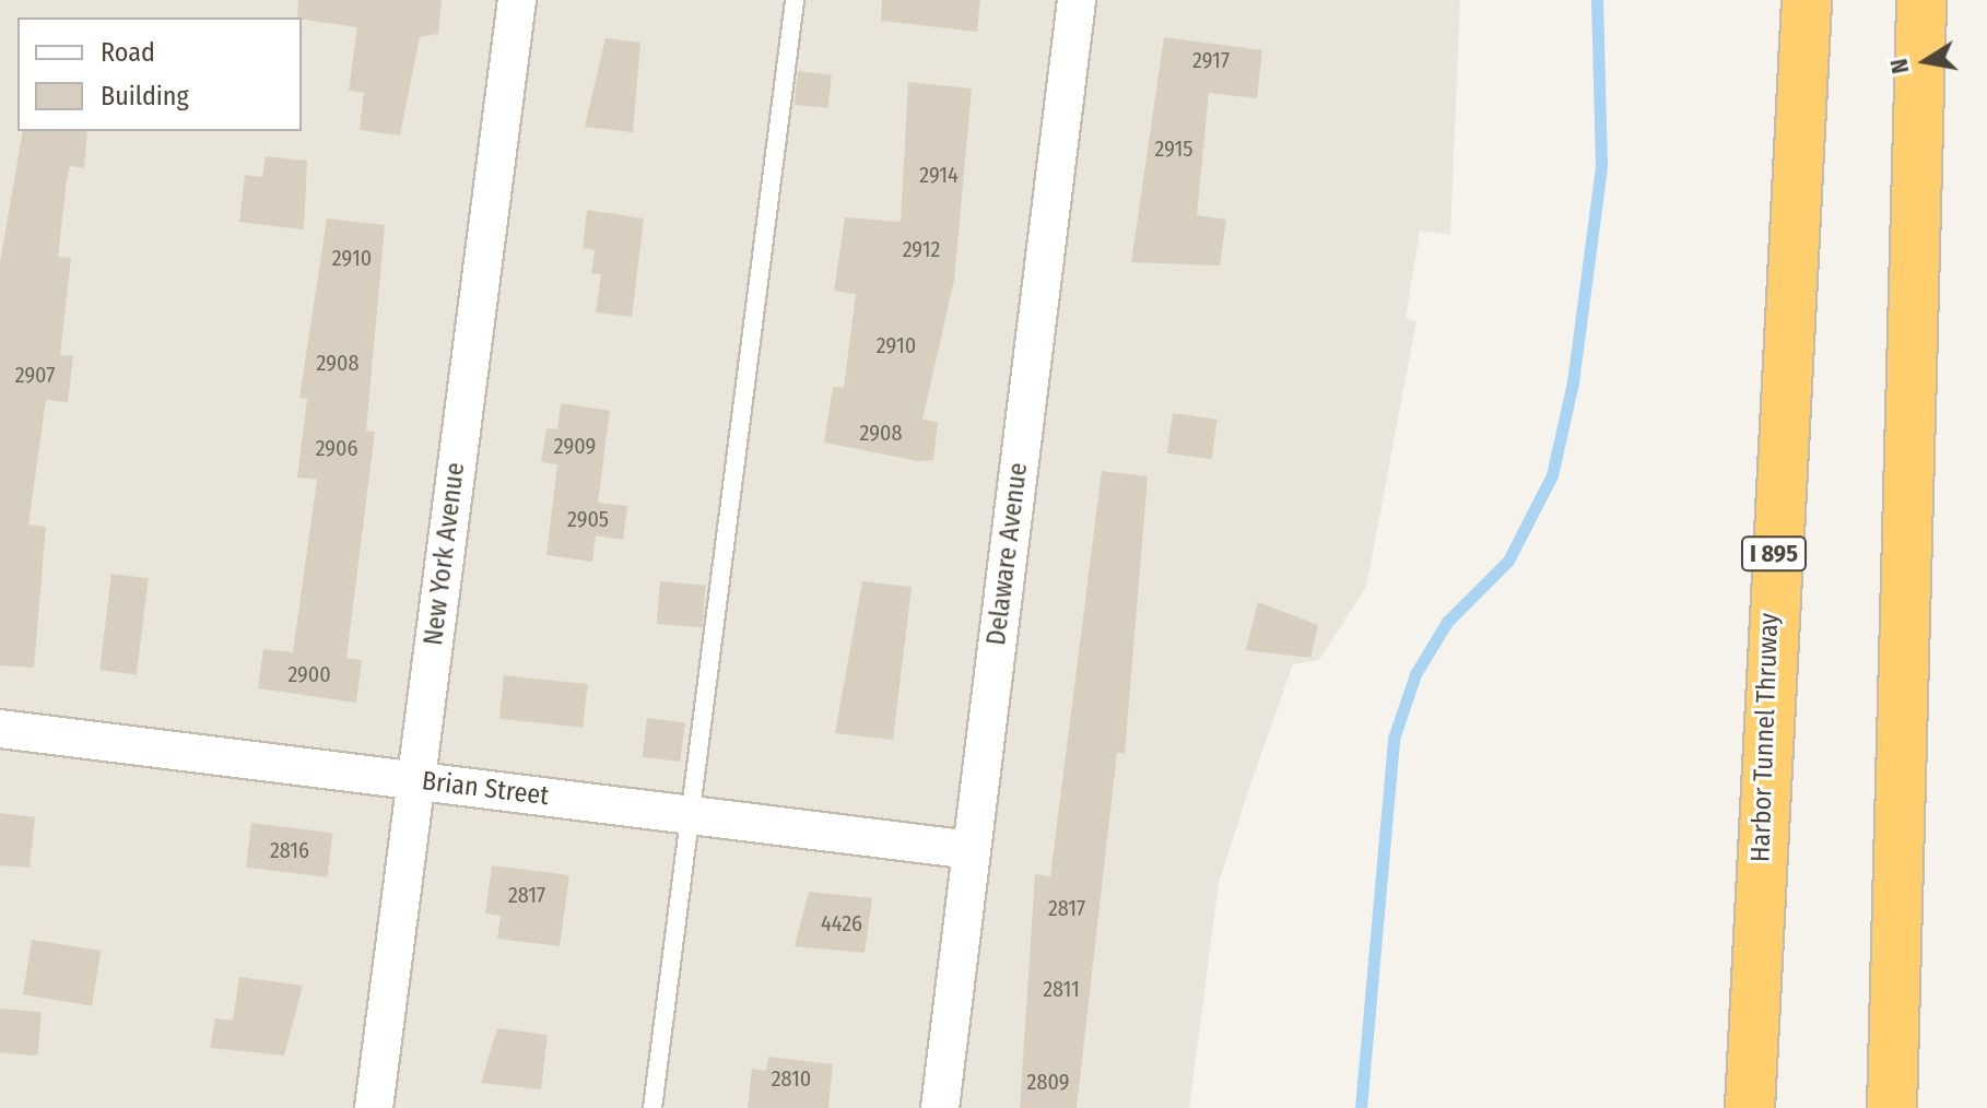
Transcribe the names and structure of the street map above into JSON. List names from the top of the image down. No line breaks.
{"streets":{"highway":["I 895","Harbor Tunnel Thruway"],"street":["New York Avenue","Delaware Avenue","Brian Street"]},"crossings":[["New York Avenue","Brian Street"],["Delaware Avenue","Brian Street"]],"house_numbers":["2917","2915","2914","2912","2910","2910","2908","2907","2908","2909","2906","2905","2900","2816","2817","2817","4426","2811","2810","2809"],"legend":["Road","Building"],"north":"left"}
